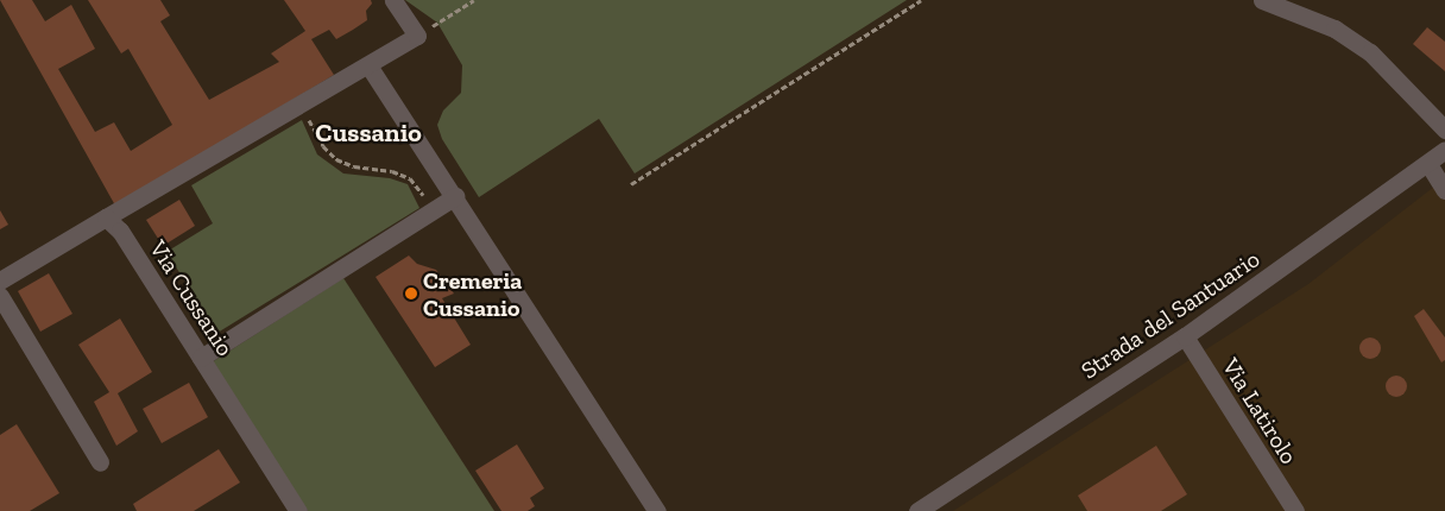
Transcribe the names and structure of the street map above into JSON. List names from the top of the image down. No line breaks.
{"streets":{"street":["Via Cussanio","Strada del Santuario","Via Latirolo"]},"crossings":[["Strada del Santuario","Via Latirolo"]],"districts":["Cussanio"],"places":["Cremeria Cussanio"]}
